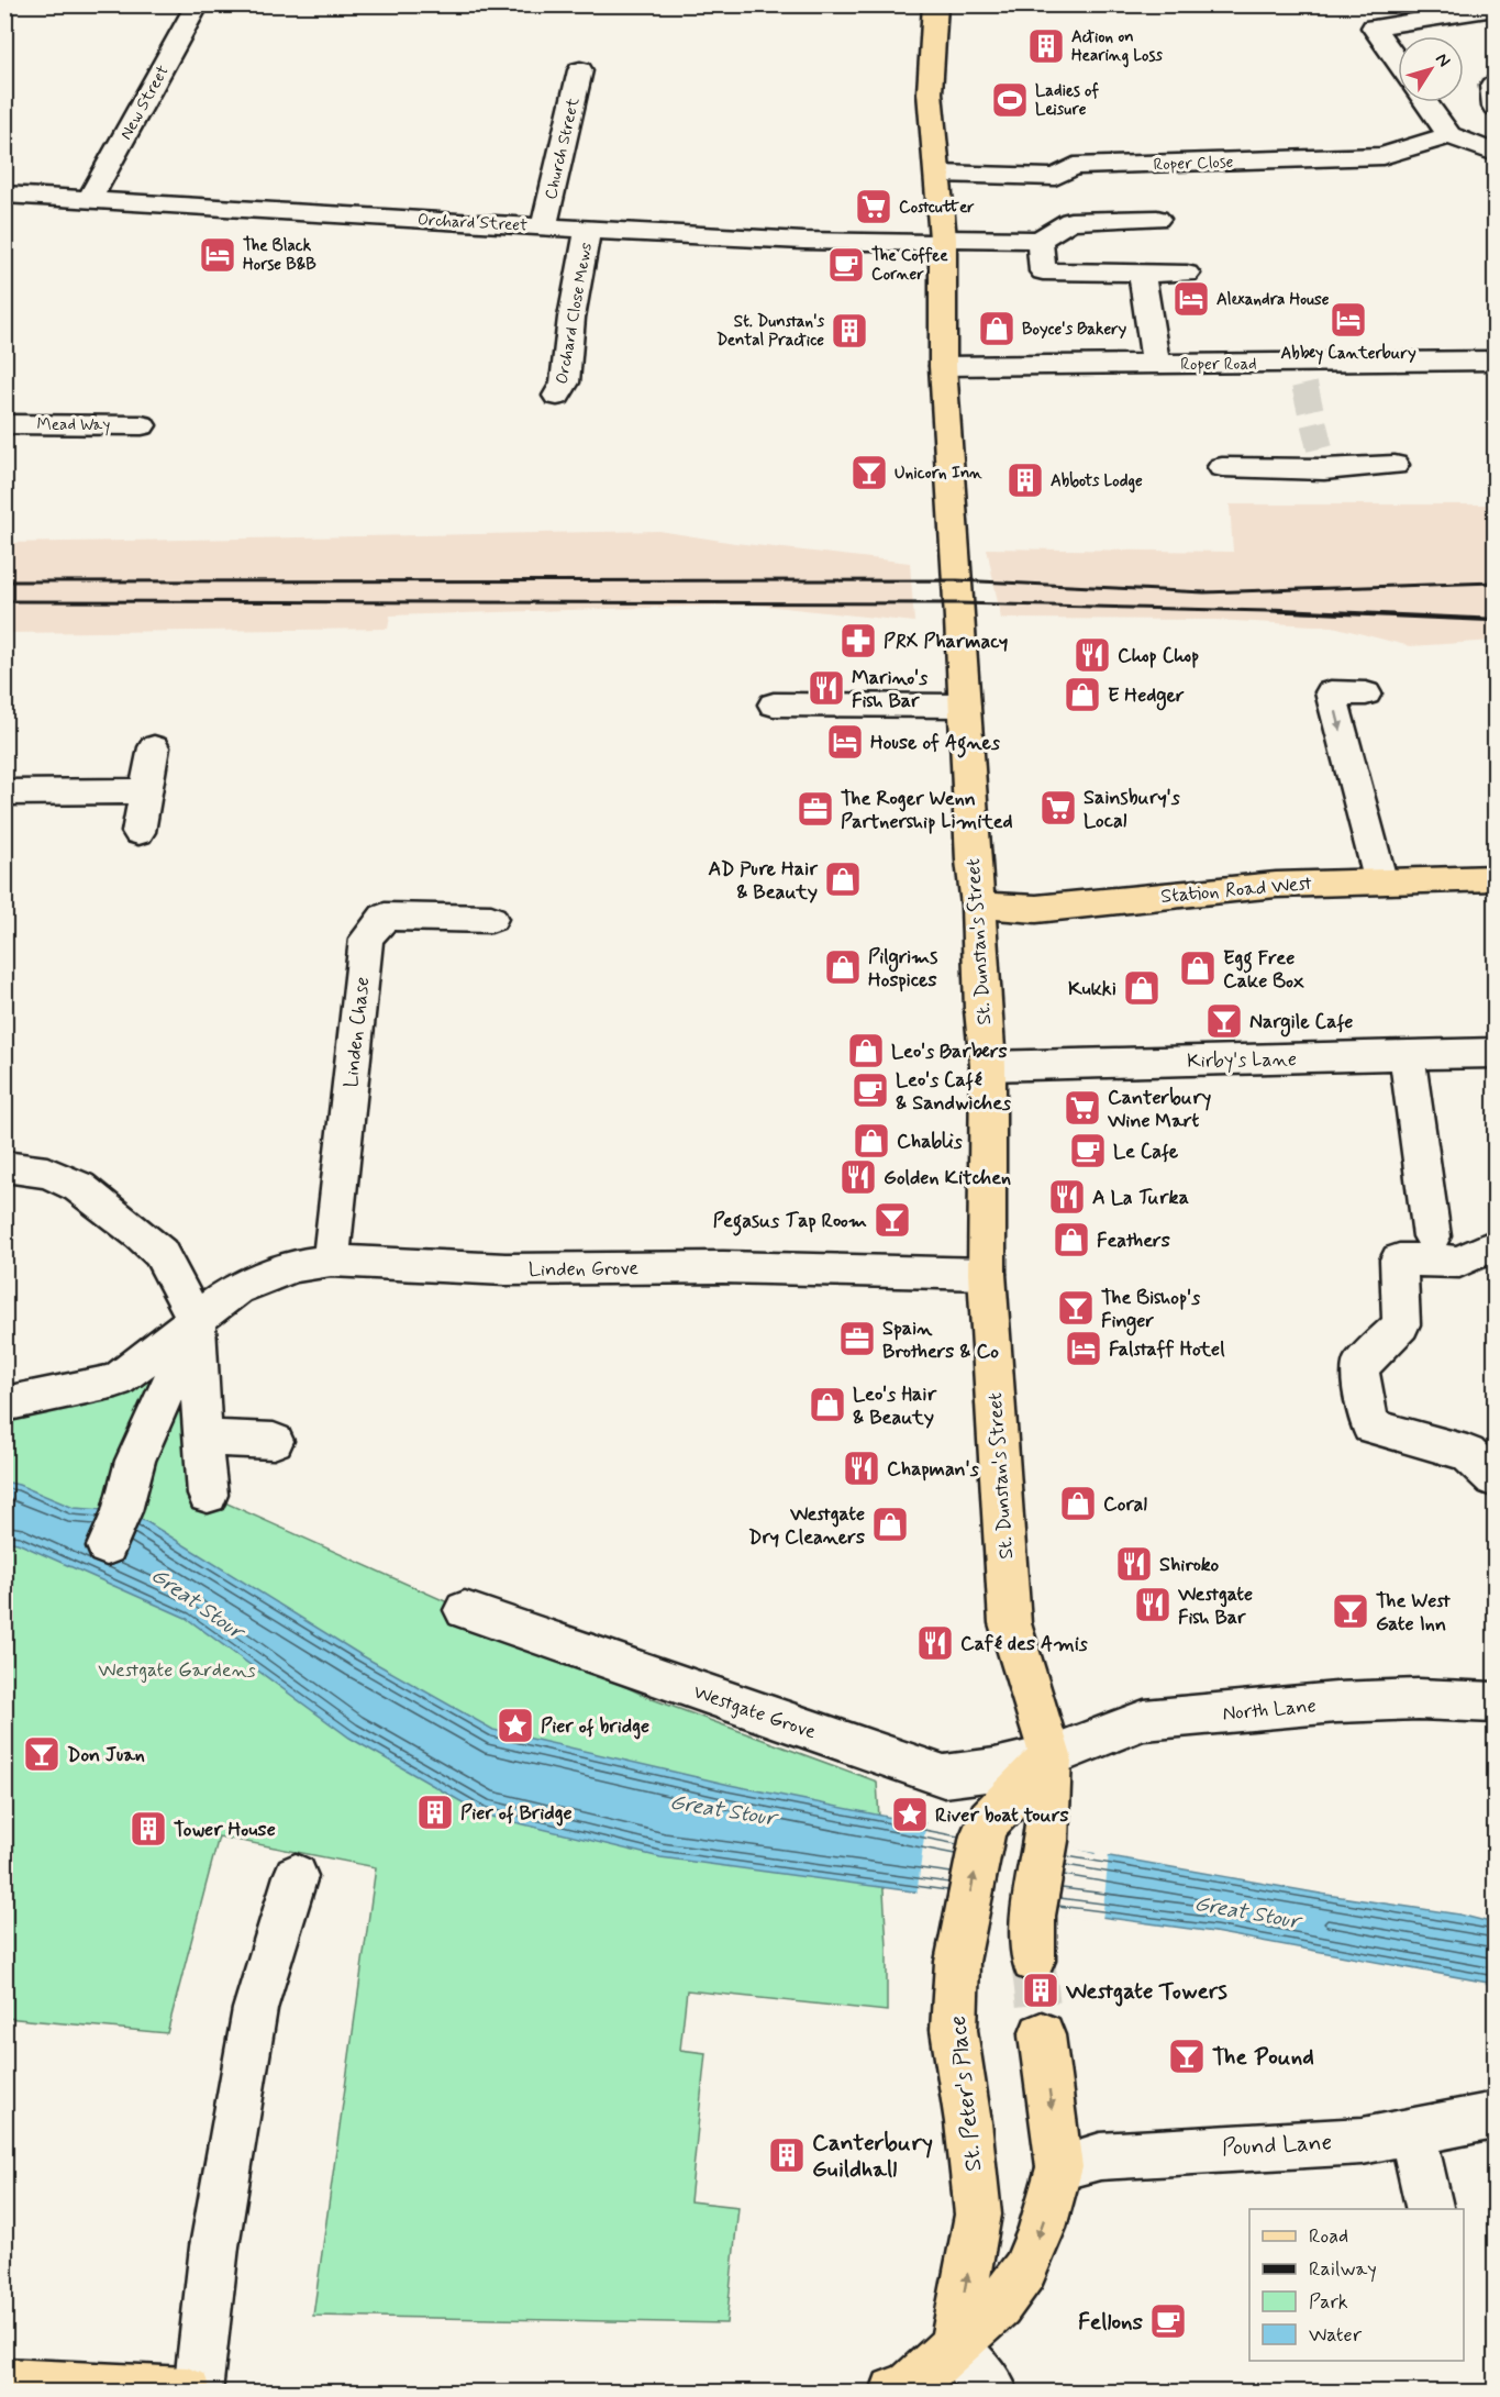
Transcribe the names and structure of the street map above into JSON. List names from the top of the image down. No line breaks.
{"streets":{"main road":["Station Road West","St. Dunstan's Street","St. Peter's Place"],"street":["New Street","Church Street","Roper Close","Orchard Street","Orchard Close Mews","Roper Road","Mead Way","Linden Chase","Kirby's Lane","Linden Grove","North Lane","Westgate Grove","Pound Lane"]},"crossings":[["New Street","Orchard Street"],["Church Street","Orchard Street"],["Roper Close","St. Dunstan's Street"],["Orchard Street","Orchard Close Mews"],["Orchard Street","St. Dunstan's Street"],["Roper Road","St. Dunstan's Street"],["Station Road West","St. Dunstan's Street"],["St. Dunstan's Street","Kirby's Lane"],["St. Dunstan's Street","Linden Grove"],["St. Dunstan's Street","North Lane"],["St. Dunstan's Street","Westgate Grove"],["St. Dunstan's Street","St. Peter's Place"],["Linden Chase","Linden Grove"],["North Lane","Westgate Grove"],["North Lane","St. Peter's Place"],["Westgate Grove","St. Peter's Place"]],"water":["Great Stour"],"parks":["Westgate Gardens"],"places":{"building":["Action on Hearing Loss","St. Dunstan's Dental Practice","Abbots Lodge","Pier of Bridge","Tower House","Westgate Towers","Canterbury Guildhall"],"sports":["Ladies of Leisure"],"supermarket":["Costcutter","Sainsbury's Local","Canterbury Wine Mart"],"hotel":["The Black Horse B&B","Alexandra House","Abbey Canterbury","House of Agnes","Falstaff Hotel"],"cafe":["The Coffee Corner","Leo's Café & Sandwiches","Le Cafe","Fellons"],"shop":["Boyce's Bakery","E Hedger","AD Pure Hair & Beauty","Pilgrims Hospices","Egg Free Cake Box","Kukki","Leo's Barbers","Chablis","Feathers","Leo's Hair & Beauty","Coral","Westgate Dry Cleaners"],"bar":["Unicorn Inn","Nargile Cafe","Pegasus Tap Room","The Bishop's Finger","The West Gate Inn","Don Juan","The Pound"],"pharmacy":["PRX Pharmacy"],"restaurant":["Chop Chop","Marino's Fish Bar","Golden Kitchen","A La Turka","Chapman's","Shiroko","Westgate Fish Bar","Café des Amis"],"office":["The Roger Wenn Partnership Limited","Spain Brothers & Co"],"place":["Pier of bridge","River boat tours"]},"legend":["Road","Railway","Park","Water"],"north":"top right"}
